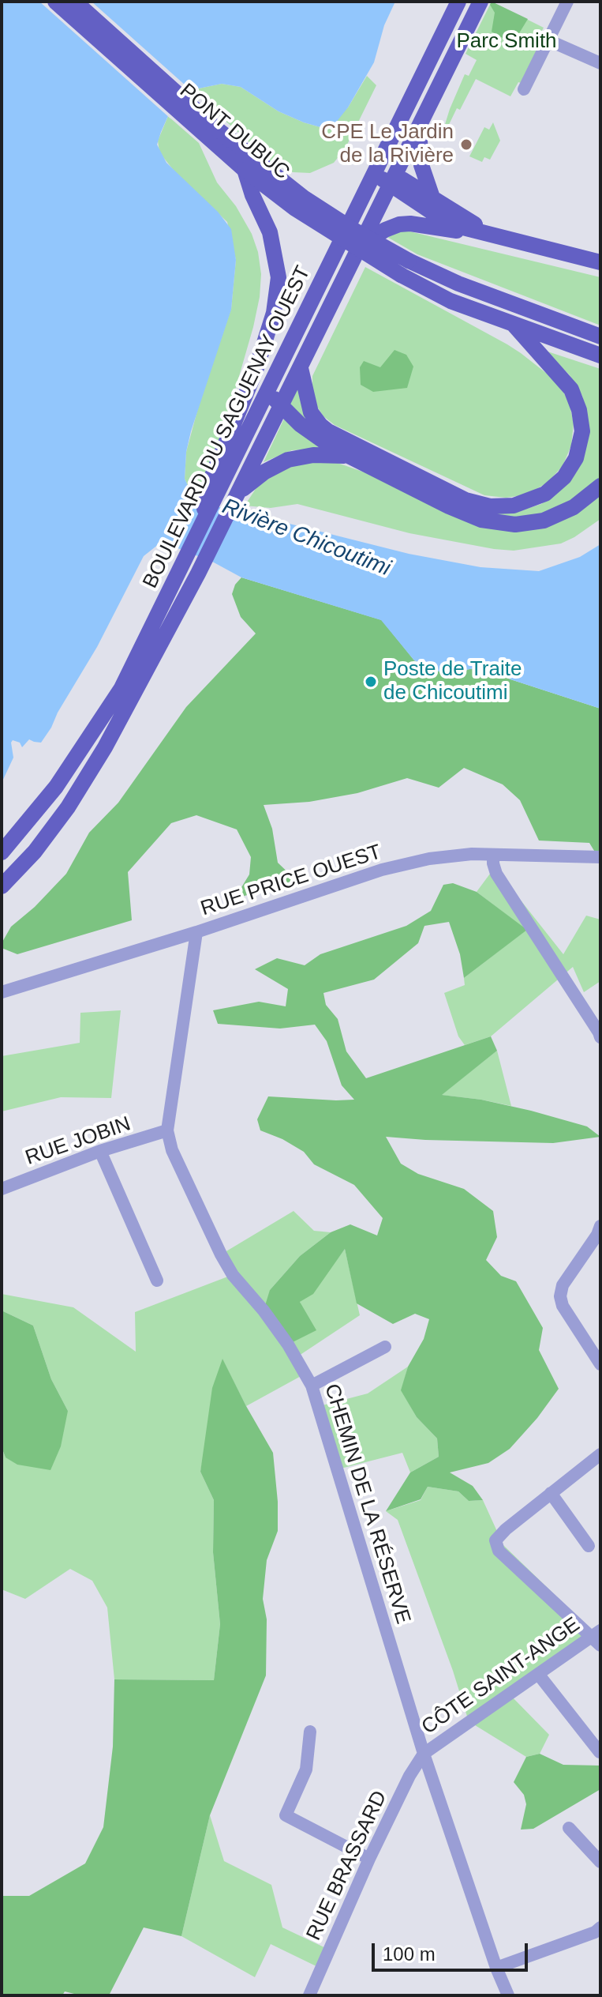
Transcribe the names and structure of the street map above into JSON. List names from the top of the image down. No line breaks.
{"streets":{"main road":["PONT DUBUC","BOULEVARD DU SAGUENAY OUEST"],"street":["RUE PRICE OUEST","RUE JOBIN","CHEMIN DE LA RÉSERVE","CÔTE SAINT-ANGE","RUE BRASSARD"]},"crossings":[["RUE PRICE OUEST","CHEMIN DE LA RÉSERVE"],["RUE JOBIN","CHEMIN DE LA RÉSERVE"],["CHEMIN DE LA RÉSERVE","CÔTE SAINT-ANGE"],["CHEMIN DE LA RÉSERVE","RUE BRASSARD"],["CÔTE SAINT-ANGE","RUE BRASSARD"]],"water":["Rivière Chicoutimi"],"parks":["Parc Smith"],"places":["CPE Le Jardin de la Rivière","Poste de Traite de Chicoutimi"],"scale_bar":"100 m"}
